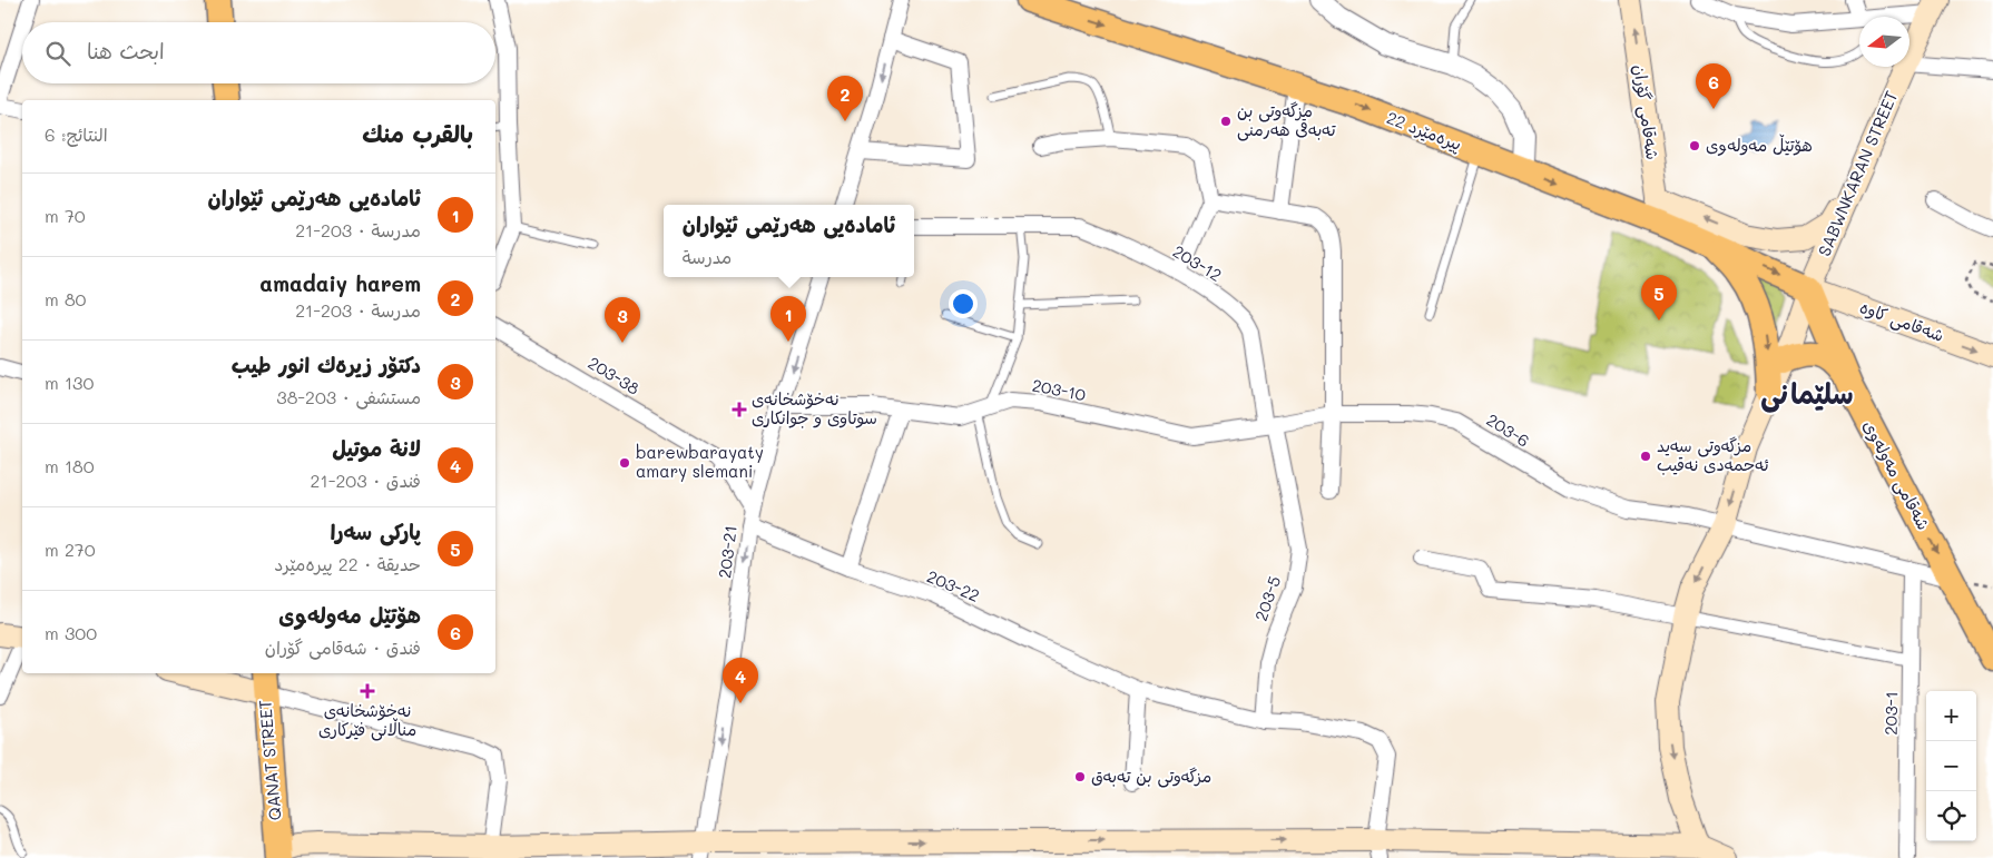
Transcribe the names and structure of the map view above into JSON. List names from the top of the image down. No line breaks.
{"streets":{"main road":["شەقامی گۆران","22 پیرەمێرد","SABWNKARAN STREET","شەقامی کاوە","شەقامی مەولەوی","QANAT STREET"],"street":["203-12","203-38","203-10","203-6","203-21","203-22","203-5","203-1"]},"crossings":[["شەقامی گۆران","22 پیرەمێرد"],["22 پیرەمێرد","SABWNKARAN STREET"],["22 پیرەمێرد","شەقامی کاوە"],["22 پیرەمێرد","شەقامی مەولەوی"],["SABWNKARAN STREET","شەقامی کاوە"],["SABWNKARAN STREET","203-6"],["SABWNKARAN STREET","شەقامی مەولەوی"],["203-12","203-10"],["203-12","203-6"],["203-12","203-5"],["شەقامی کاوە","شەقامی مەولەوی"],["203-38","203-21"],["203-10","203-6"],["203-10","203-21"],["203-10","203-5"],["203-6","شەقامی مەولەوی"],["203-6","203-5"],["203-6","203-1"],["203-21","203-22"],["203-22","203-5"]],"one_way":["شەقامی گۆران","22 پیرەمێرد","SABWNKARAN STREET","شەقامی کاوە","شەقامی مەولەوی","203-21"],"districts":["سلێمانی"],"places":{"other":["مزگەوتی بن تەبەقی هەرمنی","هۆتێڵ مەولەوی","مزگەوتی سەید ئەحمەدی نەقیب","barewbarayaty amary slemani","مزگەوتی بن تەبەق"],"health":["نەخۆشخانەی سوتاوی و جوانکاری","نەخۆشخانەی مناڵانی فێركاری"]},"north":"left","page":{"search":"ابحث هنا","pins":["6","2","5","1","3","4"],"heading":["بالقرب منك","النتائج: 6"],"list":[{"mark":"1","name":"ئامادەیی ھەرێمی ئێواران","note":"مدرسة · 203-21","value":"70 m"},{"mark":"2","name":"amadaiy harem","note":"مدرسة · 203-21","value":"80 m"},{"mark":"3","name":"دکتۆر زیرەك انور طیب","note":"مستشفى · 203-38","value":"130 m"},{"mark":"4","name":"لانة موتيل","note":"فندق · 203-21","value":"180 m"},{"mark":"5","name":"پارکی سەرا","note":"حديقة · 22 پیرەمێرد","value":"270 m"},{"mark":"6","name":"هۆتێل مەولەوی","note":"فندق · شەقامی گۆران","value":"300 m"}],"popup":["ئامادەیی ھەرێمی ئێواران","مدرسة"],"map_buttons":["+","−"]}}
